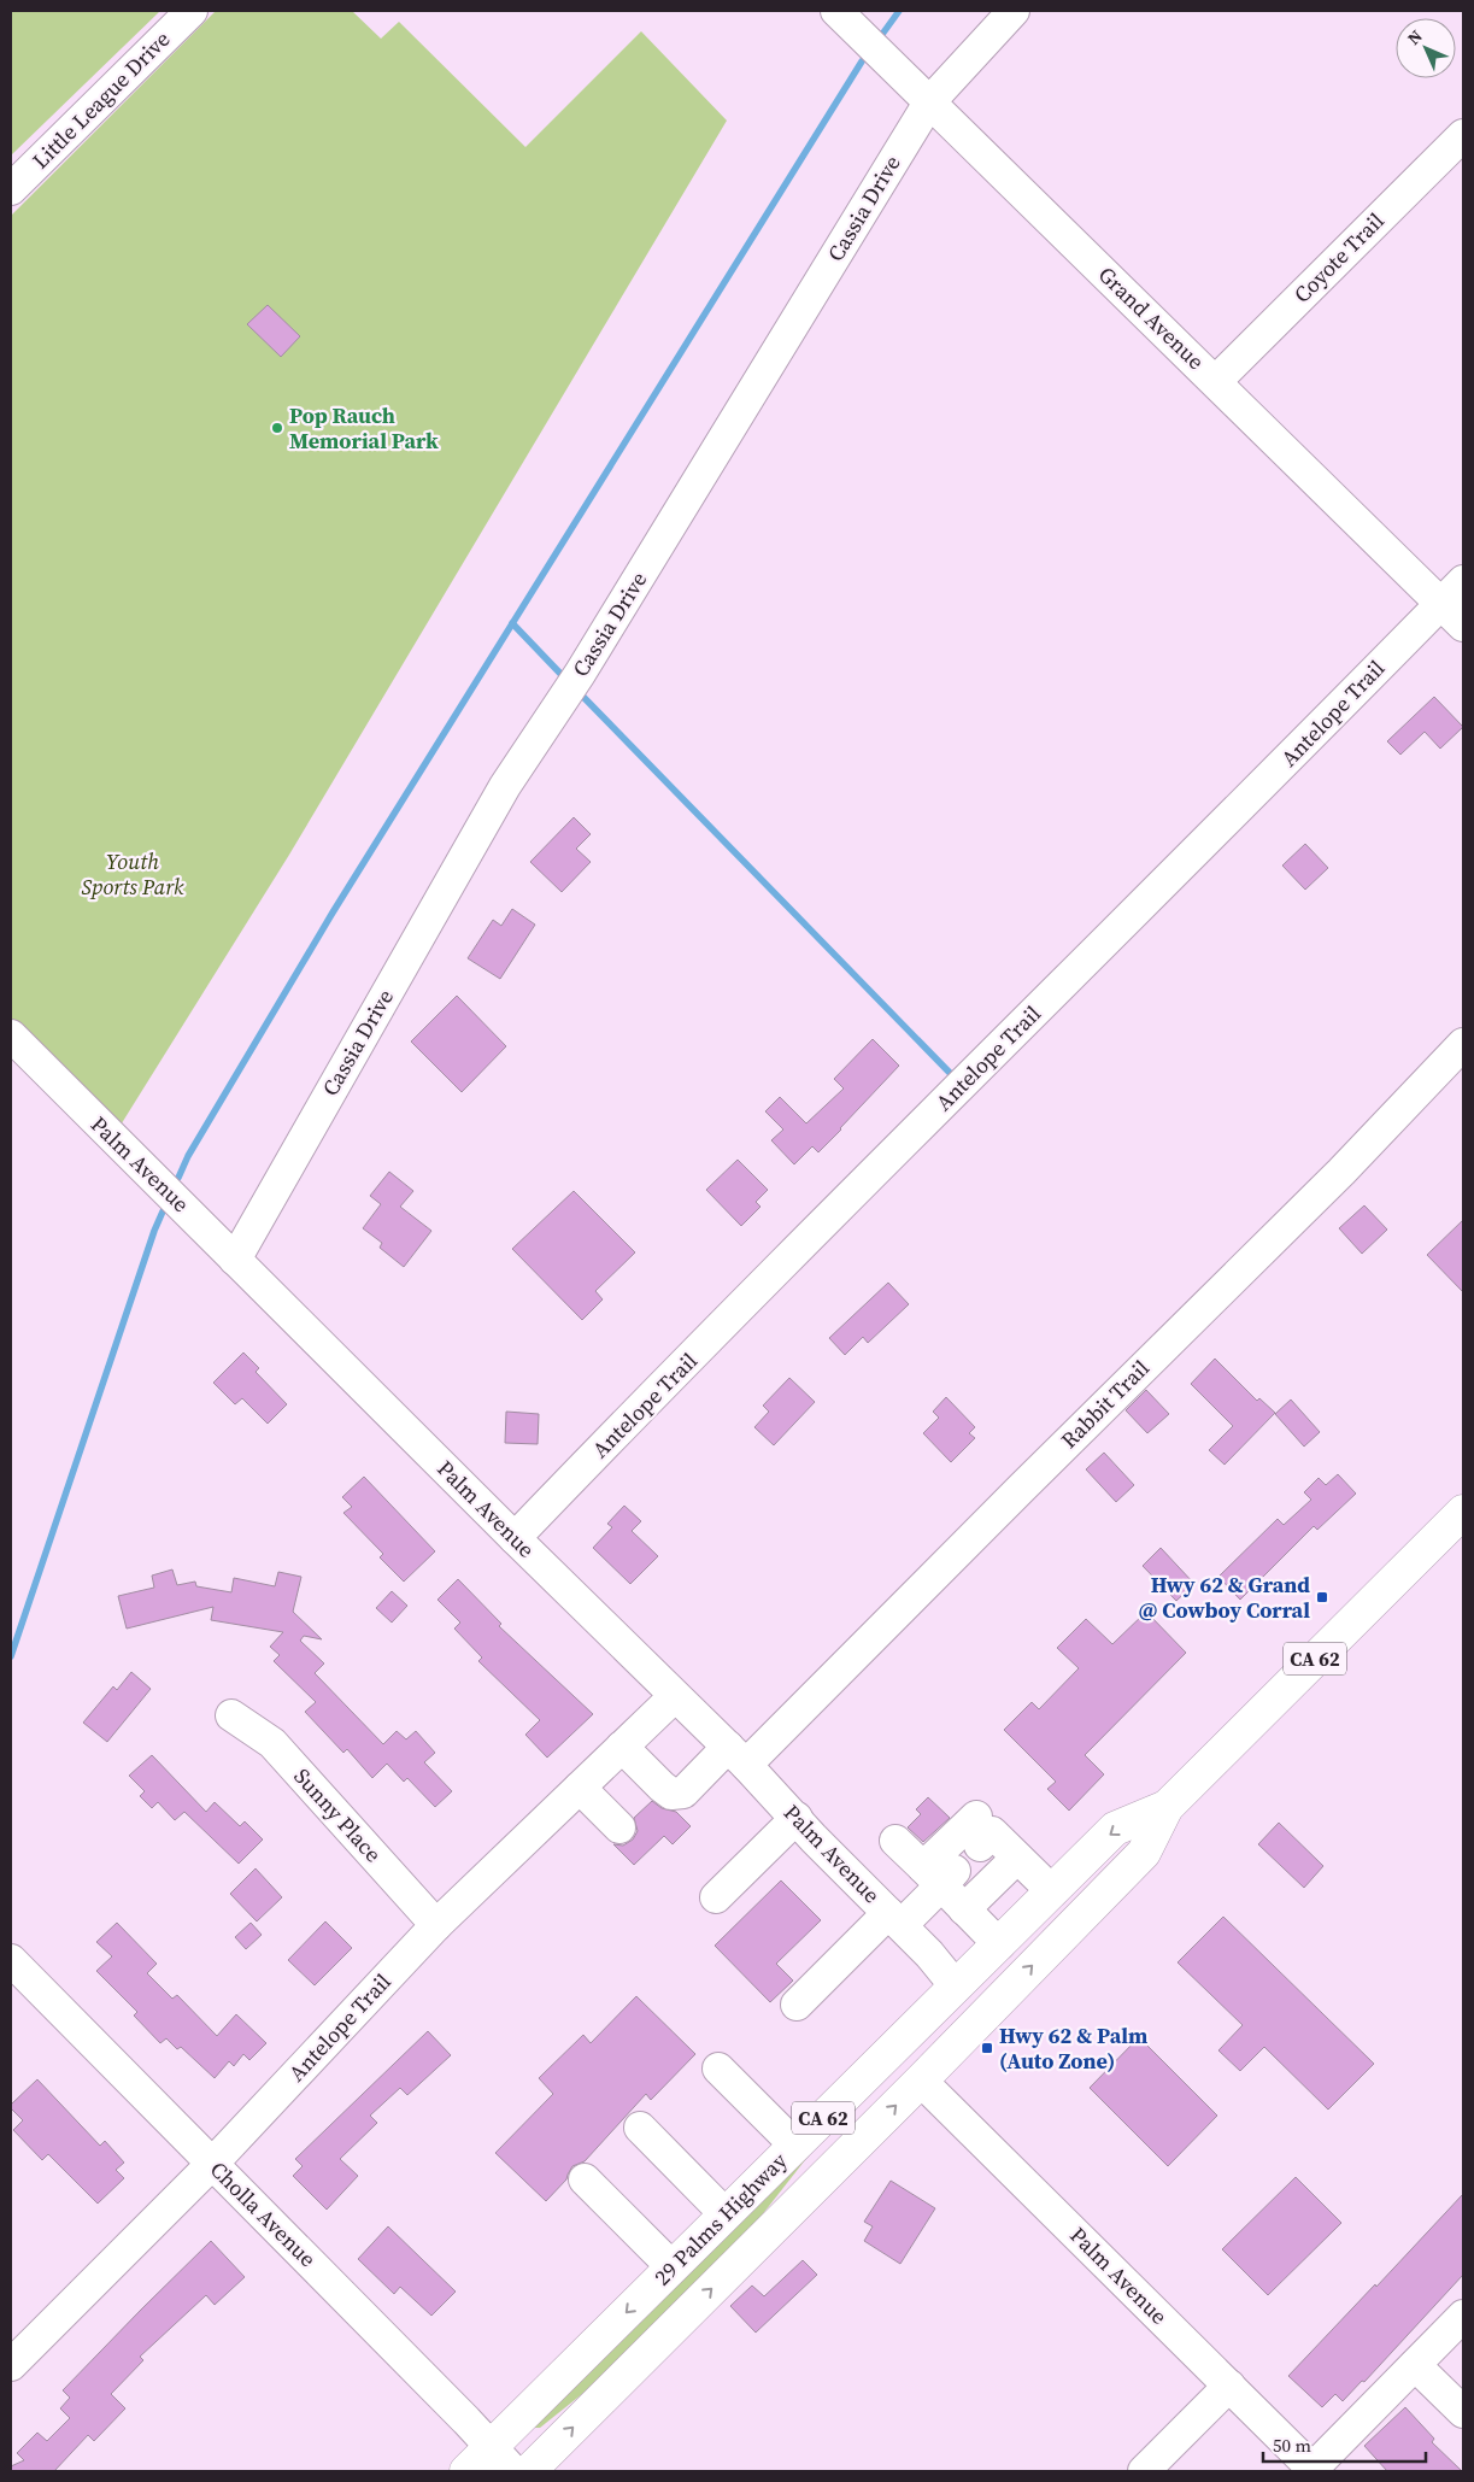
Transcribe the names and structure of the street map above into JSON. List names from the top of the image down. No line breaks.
{"streets":{"main road":["CA 62","29 Palms Highway"],"street":["Little League Drive","Cassia Drive","Coyote Trail","Grand Avenue","Antelope Trail","Palm Avenue","Rabbit Trail","Sunny Place","Cholla Avenue"]},"crossings":[["Cassia Drive","Grand Avenue"],["Cassia Drive","Palm Avenue"],["Coyote Trail","Grand Avenue"],["Grand Avenue","Antelope Trail"],["Antelope Trail","Palm Avenue"],["Antelope Trail","Rabbit Trail"],["Antelope Trail","Sunny Place"],["Antelope Trail","Cholla Avenue"],["Palm Avenue","Rabbit Trail"],["Palm Avenue","29 Palms Highway"],["Cholla Avenue","29 Palms Highway"]],"parks":["Youth Sports Park"],"places":{"other":["Pop Rauch Memorial Park"],"transit":["Hwy 62 & Grand @ Cowboy Corral","Hwy 62 & Palm (Auto Zone)"]},"scale_bar":"50 m","north":"top left"}
